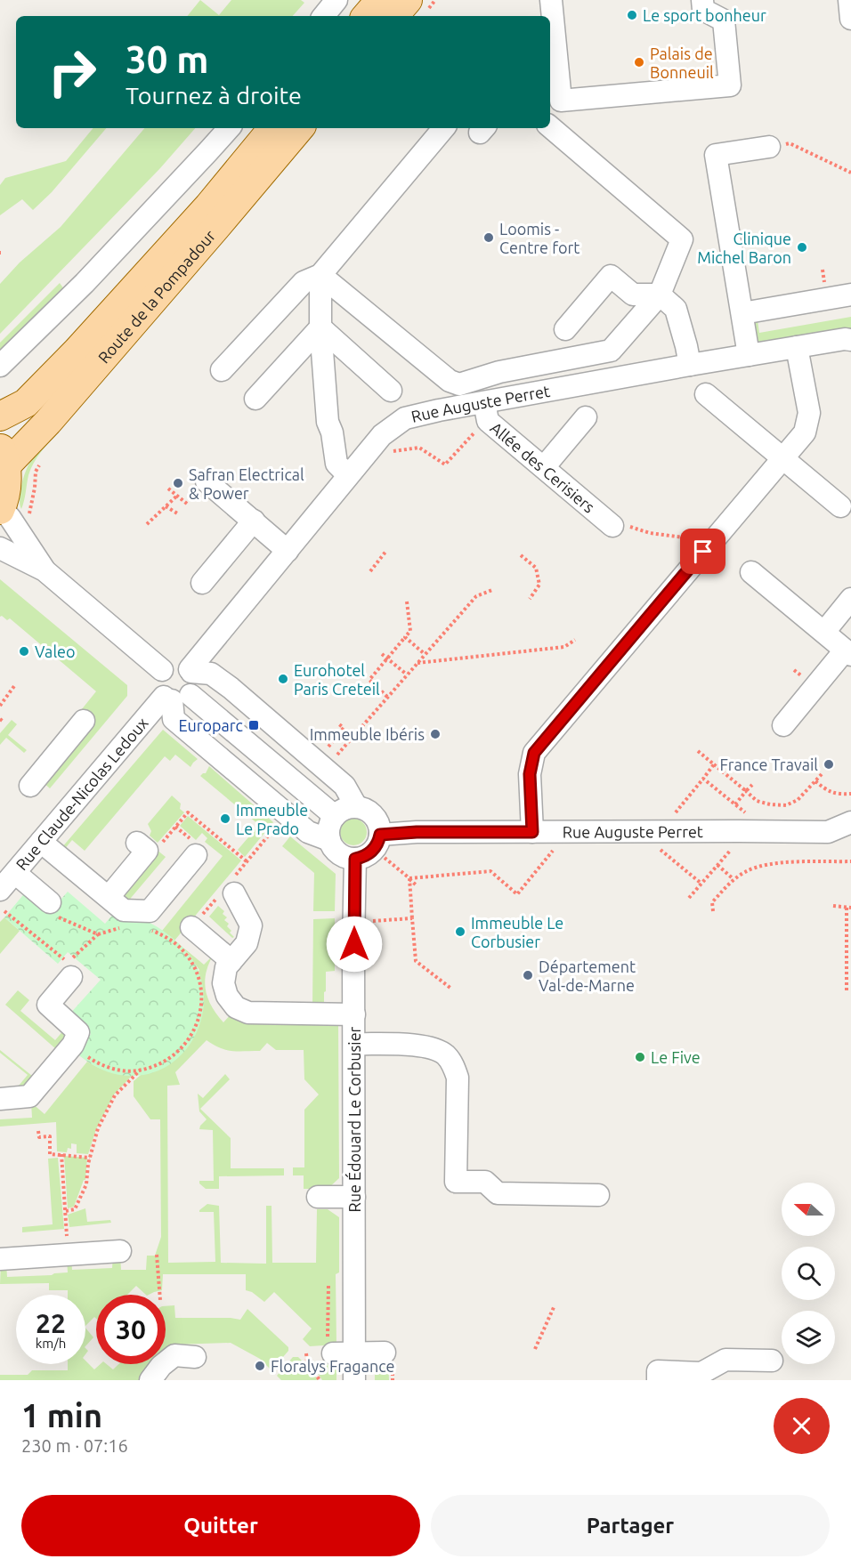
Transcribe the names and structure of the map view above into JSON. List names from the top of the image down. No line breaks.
{"streets":{"main road":["Route de la Pompadour"],"street":["Rue Auguste Perret","Allée des Cerisiers","Rue Claude-Nicolas Ledoux","Rue Édouard Le Corbusier"]},"crossings":[["Rue Auguste Perret","Allée des Cerisiers"],["Rue Auguste Perret","Rue Claude-Nicolas Ledoux"],["Rue Auguste Perret","Rue Édouard Le Corbusier"]],"places":{"other":["Le sport bonheur","Palais de Bonneuil","Loomis - Centre fort","Clinique Michel Baron","Safran Electrical & Power","Valeo","Eurohotel Paris Creteil","Immeuble Ibéris","France Travail","Immeuble Le Prado","Immeuble Le Corbusier","Département Val-de-Marne","Le Five","Floralys Fragance"],"transit":["Europarc"]},"north":"left","page":{"turn":["30 m","Tournez à droite"],"speed":"22 km/h","limit":"30","heading":["1 min","230 m · 07:16"],"buttons":["Quitter","Partager"]}}
